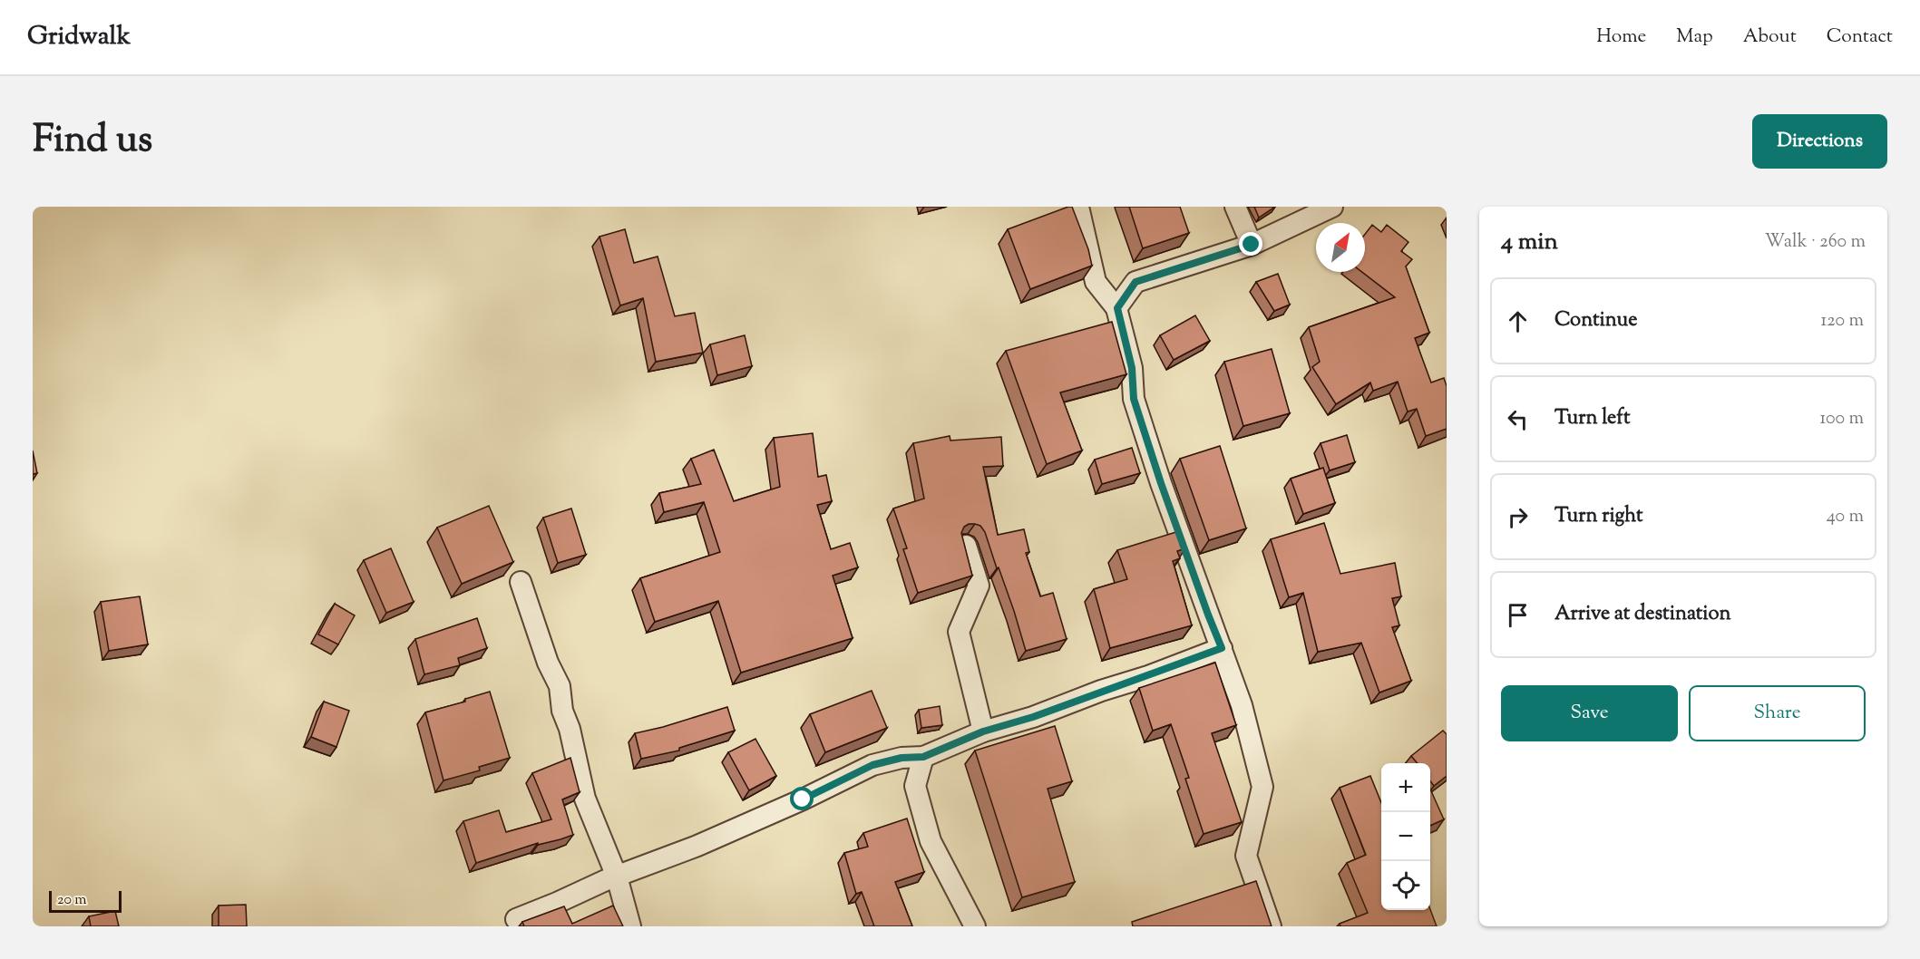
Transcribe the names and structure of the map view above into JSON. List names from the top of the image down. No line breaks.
{"scale_bar":"20 m","north":"top right","page":{"header":"Gridwalk","nav":["Home","Map","About","Contact"],"title":"Find us","buttons":["Directions",["Save","Share"]],"heading":["4 min","Walk · 260 m"],"list":[["Continue","120 m"],["Turn left","100 m"],["Turn right","40 m"],"Arrive at destination"],"map_buttons":["+","−"],"scale":"20 m"}}
